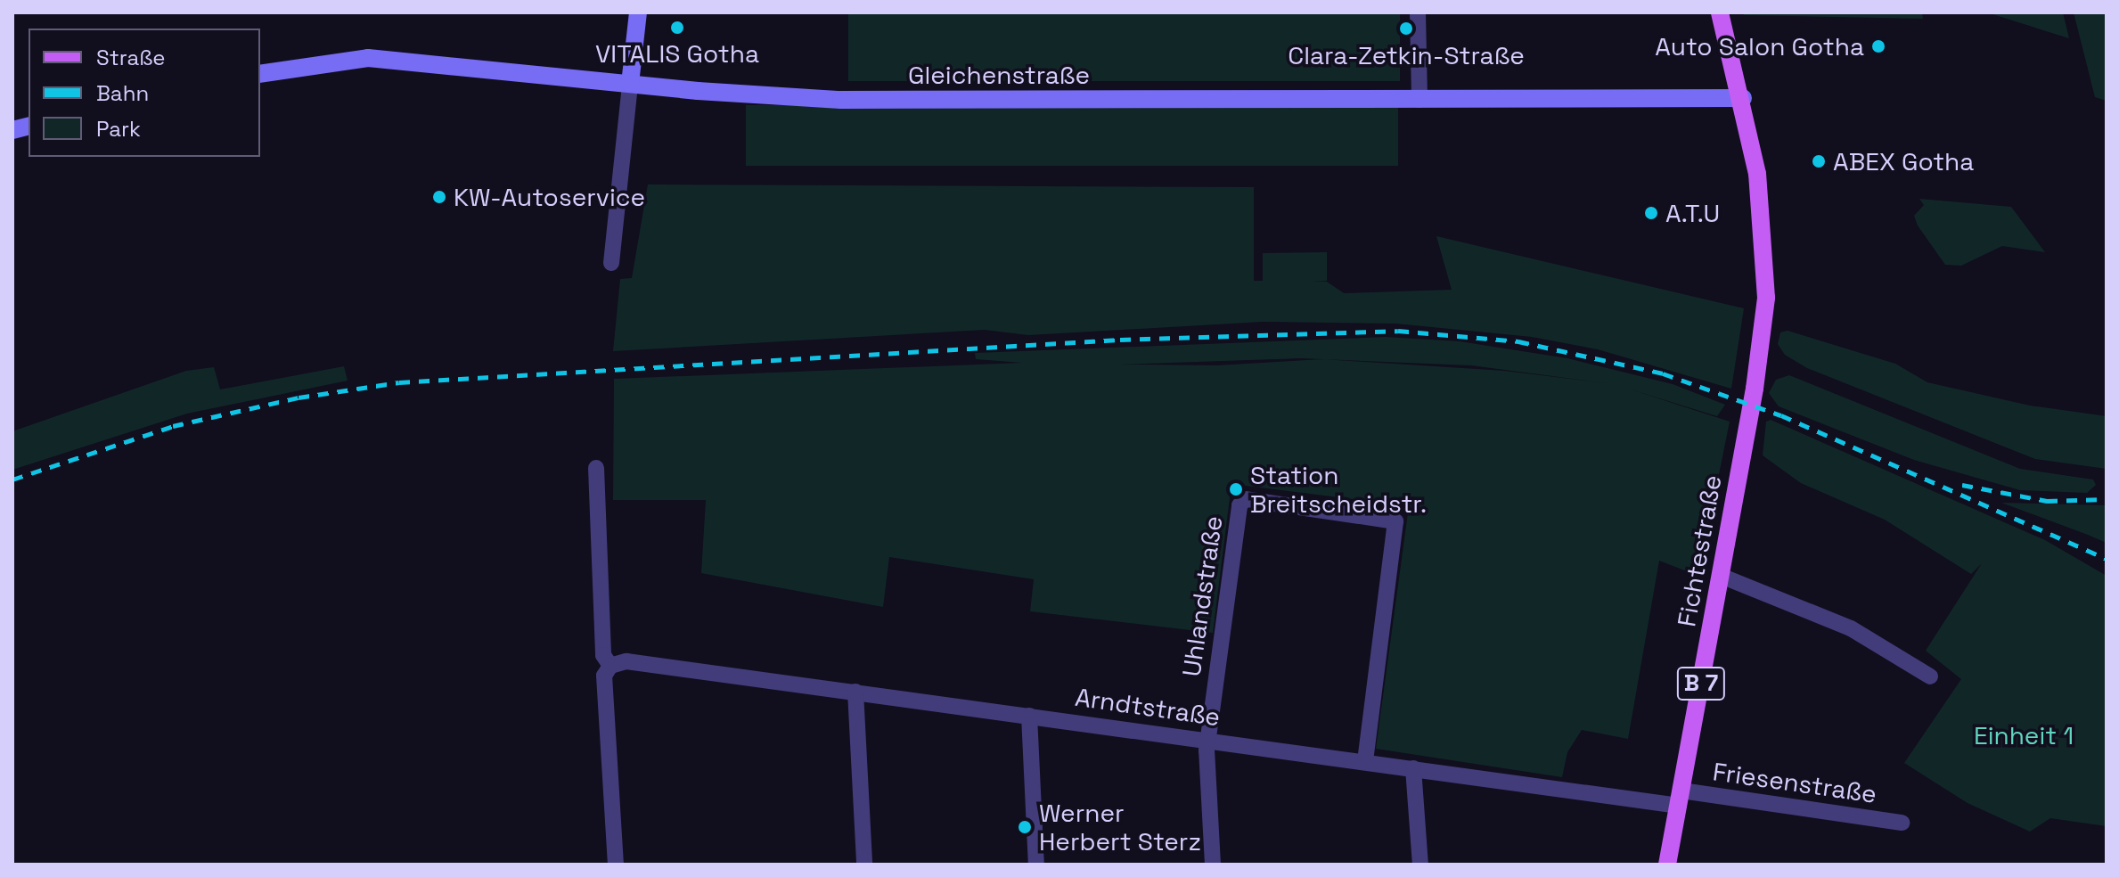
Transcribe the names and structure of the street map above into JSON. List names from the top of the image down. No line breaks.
{"streets":{"main road":["Fichtestraße","B 7"],"street":["Gleichenstraße","Uhlandstraße","Arndtstraße","Friesenstraße"]},"crossings":[["Gleichenstraße","Fichtestraße"],["Gleichenstraße","B 7"],["Fichtestraße","B 7"],["Fichtestraße","Arndtstraße"],["Fichtestraße","Friesenstraße"],["Uhlandstraße","Arndtstraße"],["Arndtstraße","Friesenstraße"]],"parks":["Einheit 1"],"places":["VITALIS Gotha","Clara-Zetkin-Straße","Auto Salon Gotha","ABEX Gotha","KW-Autoservice","A.T.U","Station Breitscheidstr.","Werner Herbert Sterz"],"legend":["Straße","Bahn","Park"]}
